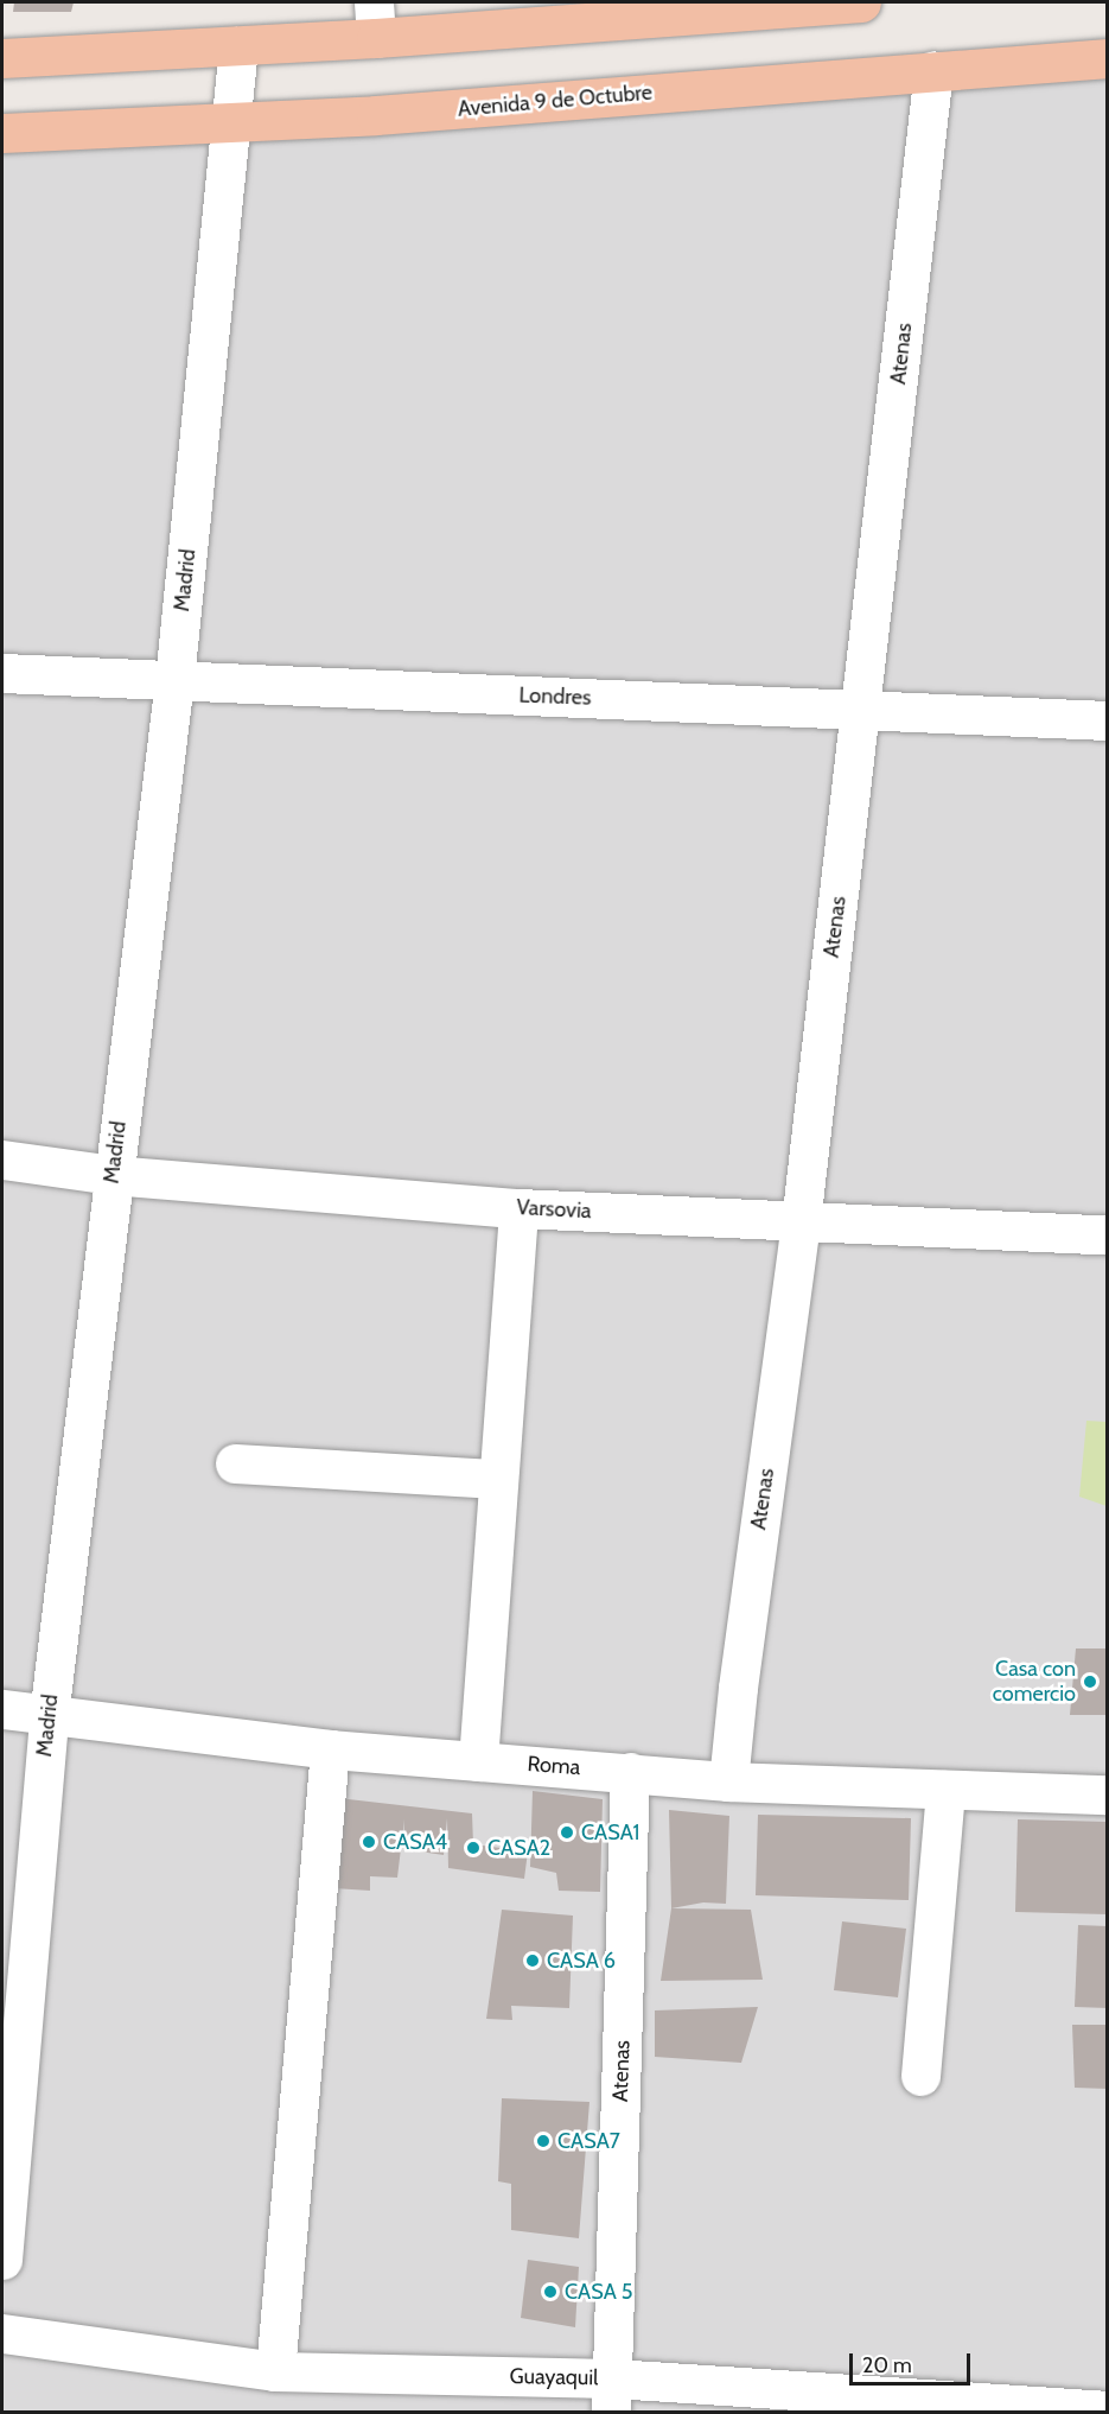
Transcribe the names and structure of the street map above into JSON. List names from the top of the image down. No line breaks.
{"streets":{"main road":["Avenida 9 de Octubre"],"street":["Atenas","Madrid","Londres","Varsovia","Roma","Guayaquil"]},"crossings":[["Avenida 9 de Octubre","Atenas"],["Avenida 9 de Octubre","Madrid"],["Atenas","Londres"],["Atenas","Varsovia"],["Atenas","Roma"],["Atenas","Guayaquil"],["Madrid","Londres"],["Madrid","Varsovia"],["Madrid","Roma"]],"places":["Casa con comercio","CASA1","CASA4","CASA2","CASA 6","CASA7","CASA 5"],"scale_bar":"20 m"}
